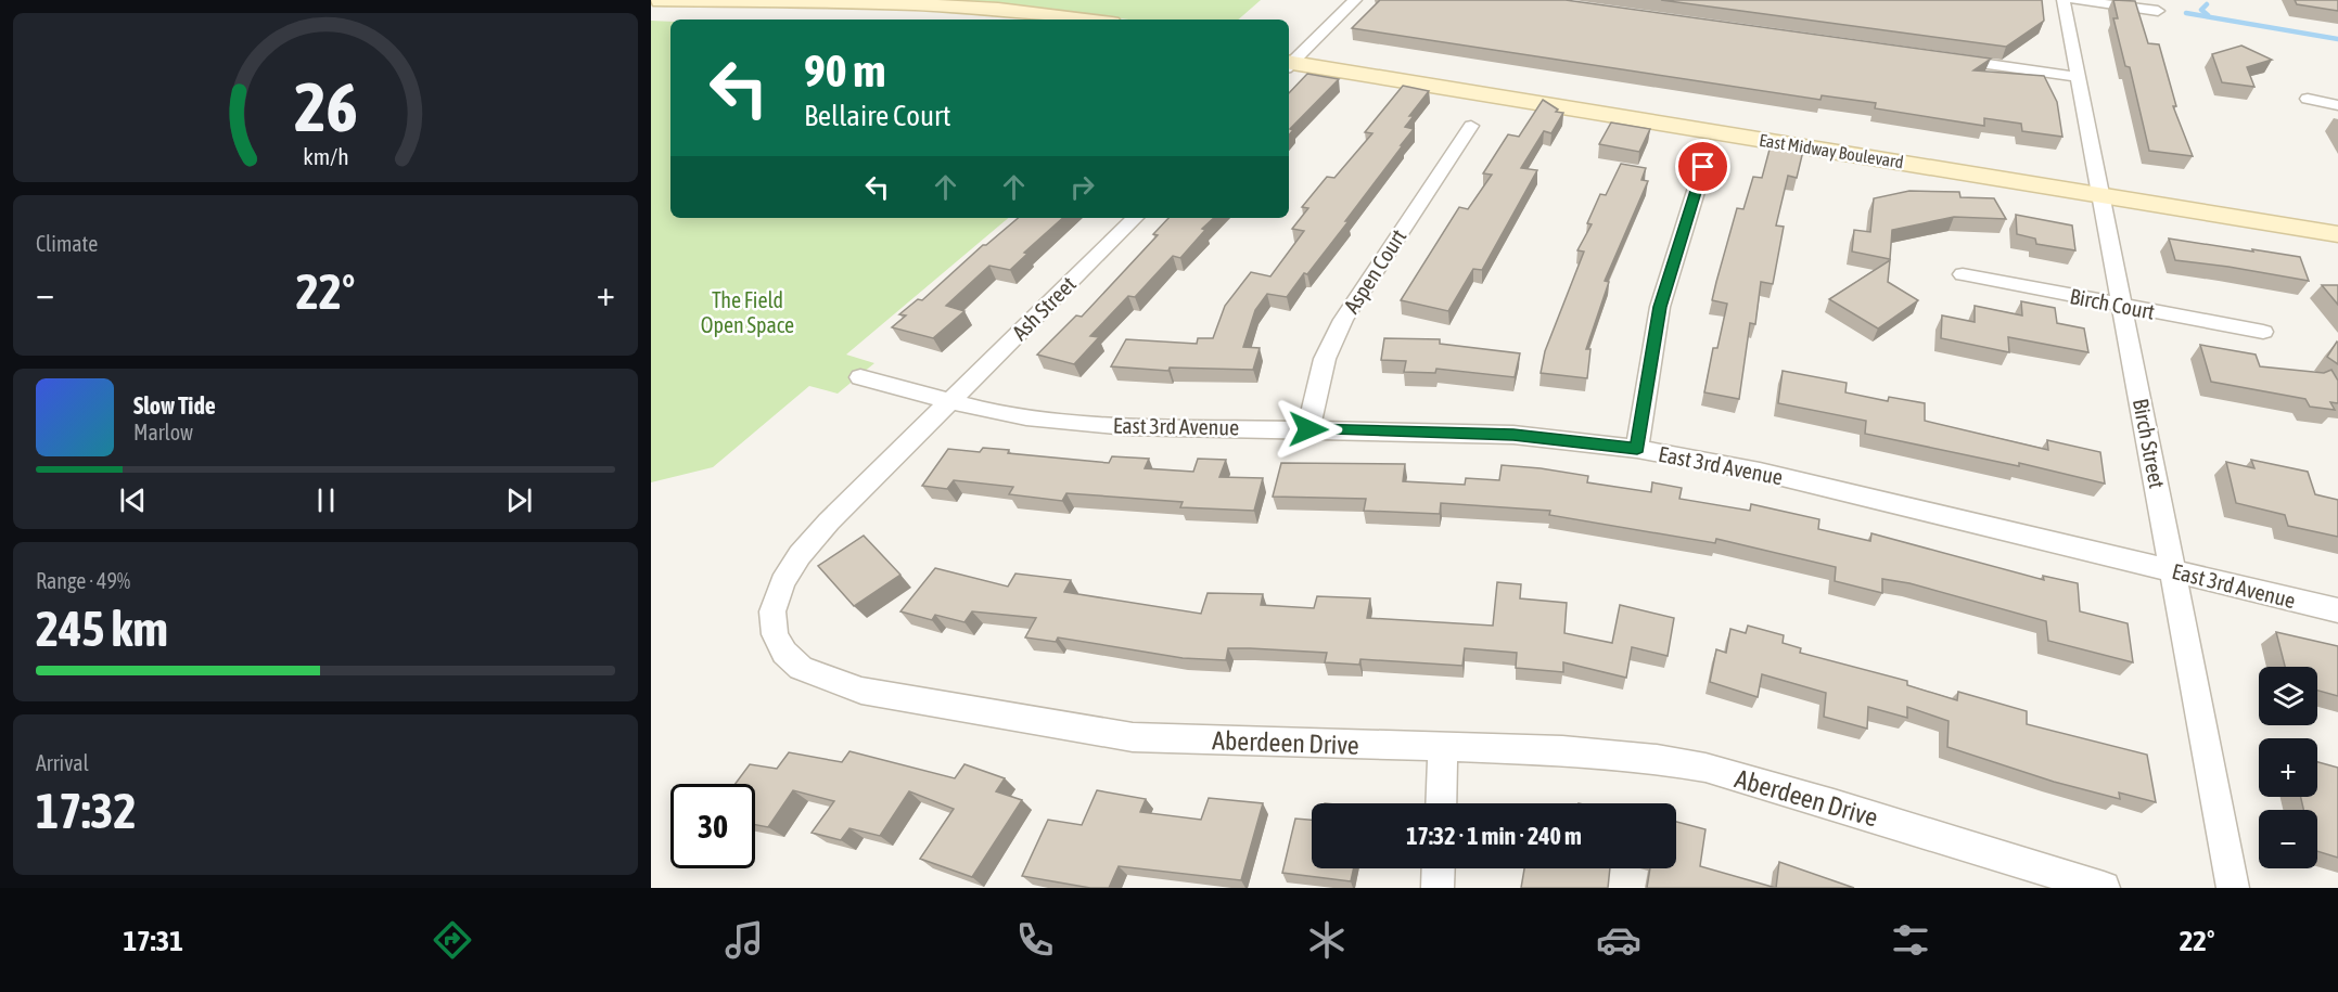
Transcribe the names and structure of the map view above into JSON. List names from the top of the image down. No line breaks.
{"streets":{"main road":["East Midway Boulevard"],"street":["Aspen Court","Birch Court","Ash Street","East 3rd Avenue","Birch Street","Aberdeen Drive"]},"crossings":[["East Midway Boulevard","Birch Street"],["Aspen Court","East 3rd Avenue"],["Birch Court","Birch Street"],["Ash Street","East 3rd Avenue"],["Ash Street","Aberdeen Drive"],["East 3rd Avenue","Birch Street"],["East 3rd Avenue","Aberdeen Drive"]],"parks":["The Field Open Space"],"page":{"turn":["90 m","Bellaire Court"],"tile":["Climate",["Range · 49%","245 km"],["Arrival","17:32"]],"heat":["−","22°","+"],"song":["Slow Tide","Marlow"],"map_buttons":["+","−"],"limit":"30","trip":"17:32 · 1 min · 240 m","tabs":["17:31","22°"],"gauge":["26","km/h"]}}
